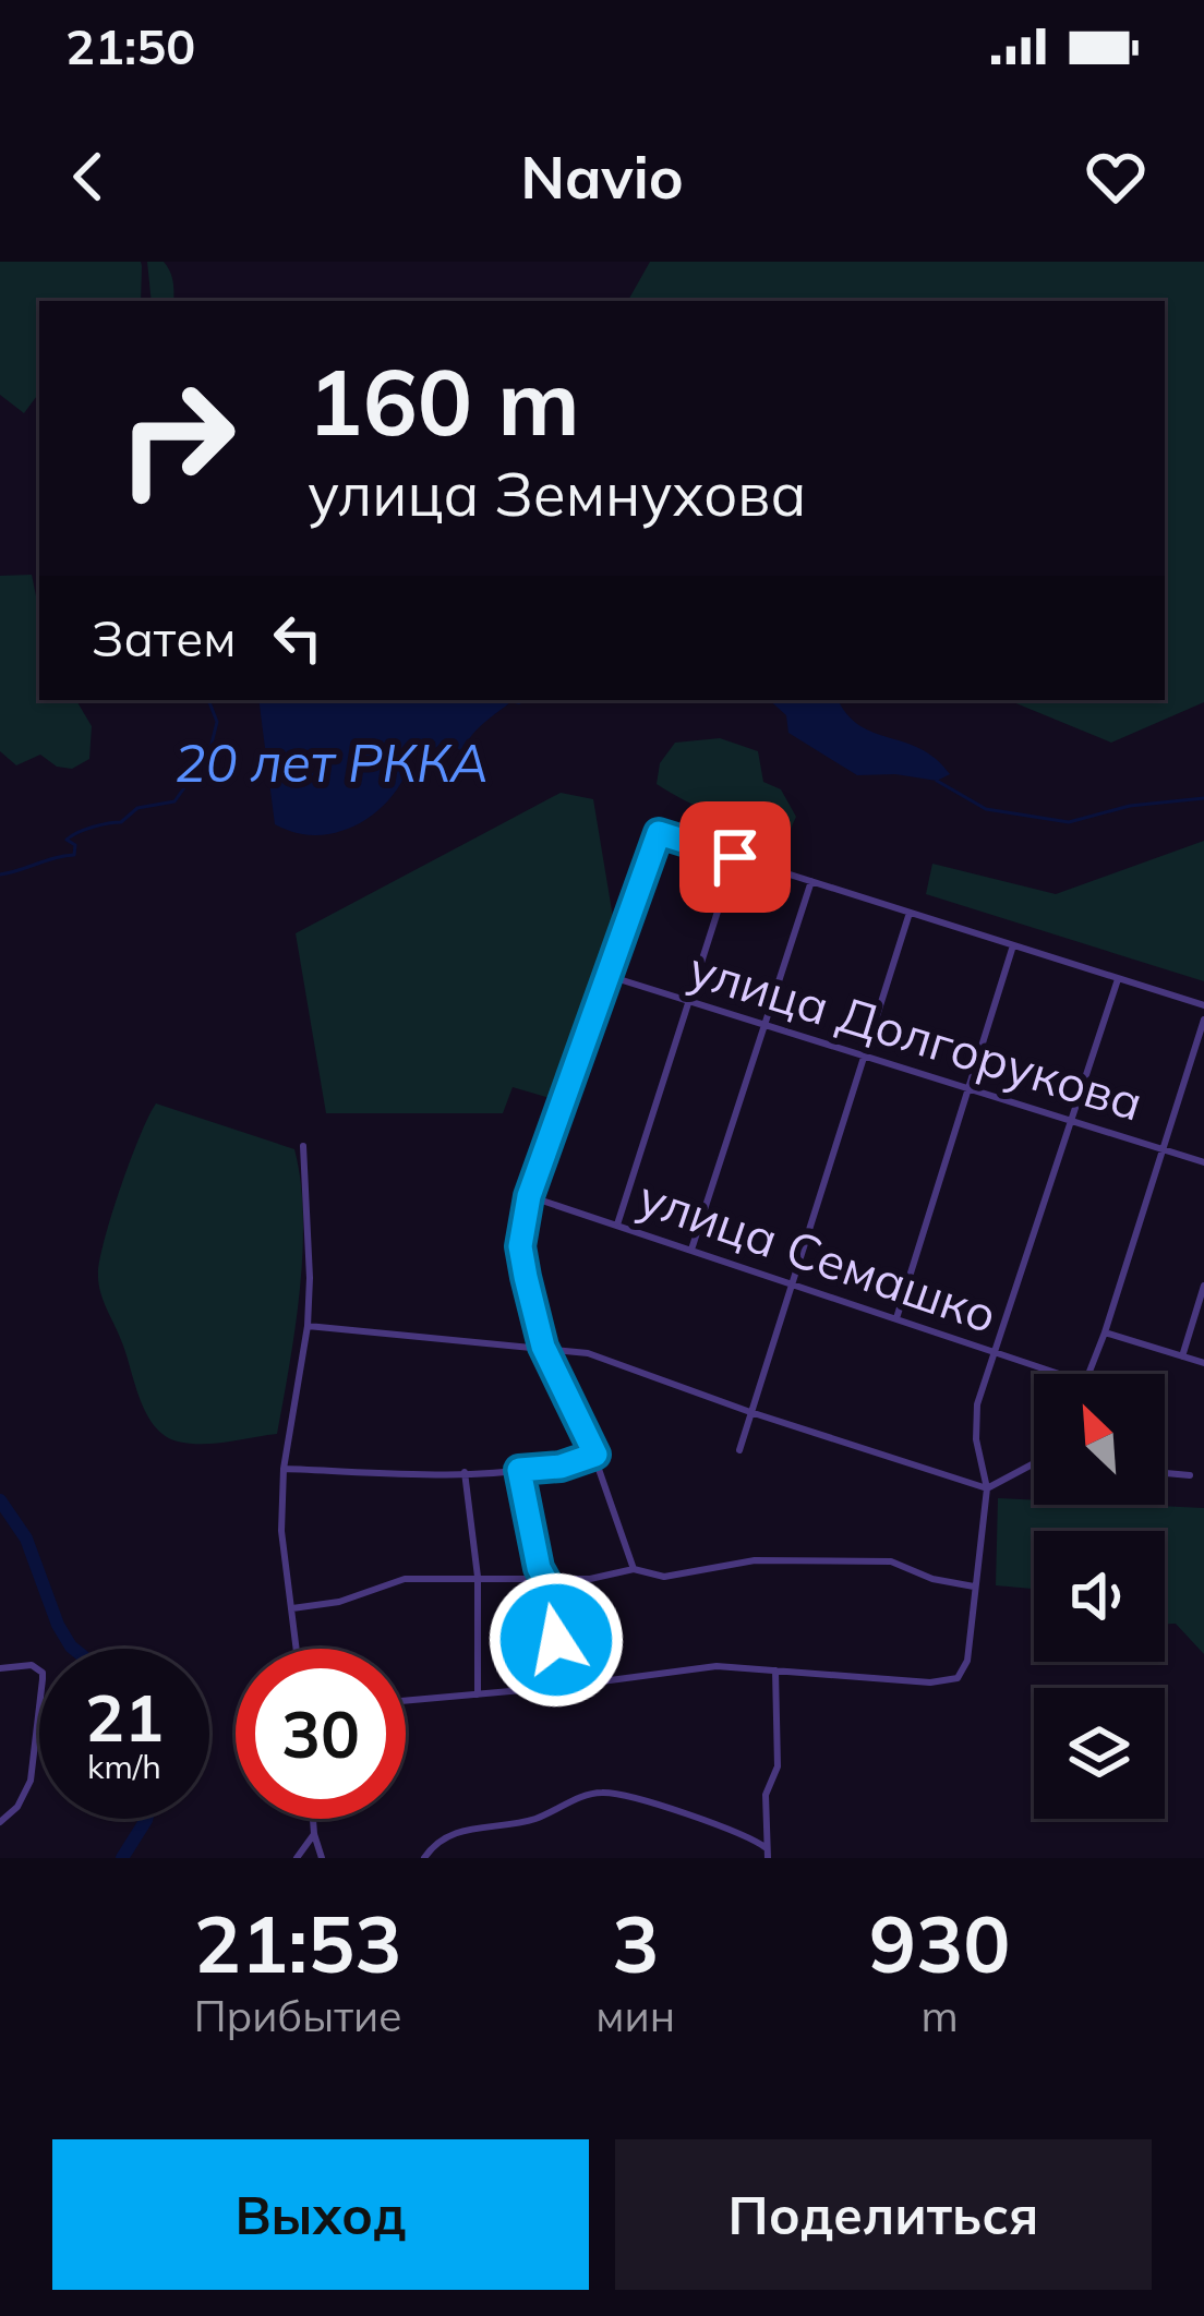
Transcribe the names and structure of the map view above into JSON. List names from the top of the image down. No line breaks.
{"streets":{"street":["улица Долгорукова","улица Семашко"]},"water":["20 лет РККА"],"north":"top left","page":{"status":"21:50","header":"Navio","turn":["160 m","улица Земнухова"],"then":"Затем","speed":"21 km/h","limit":"30","eta":["21:53","Прибытие","3","мин","930","m"],"buttons":["Выход","Поделиться"]}}
